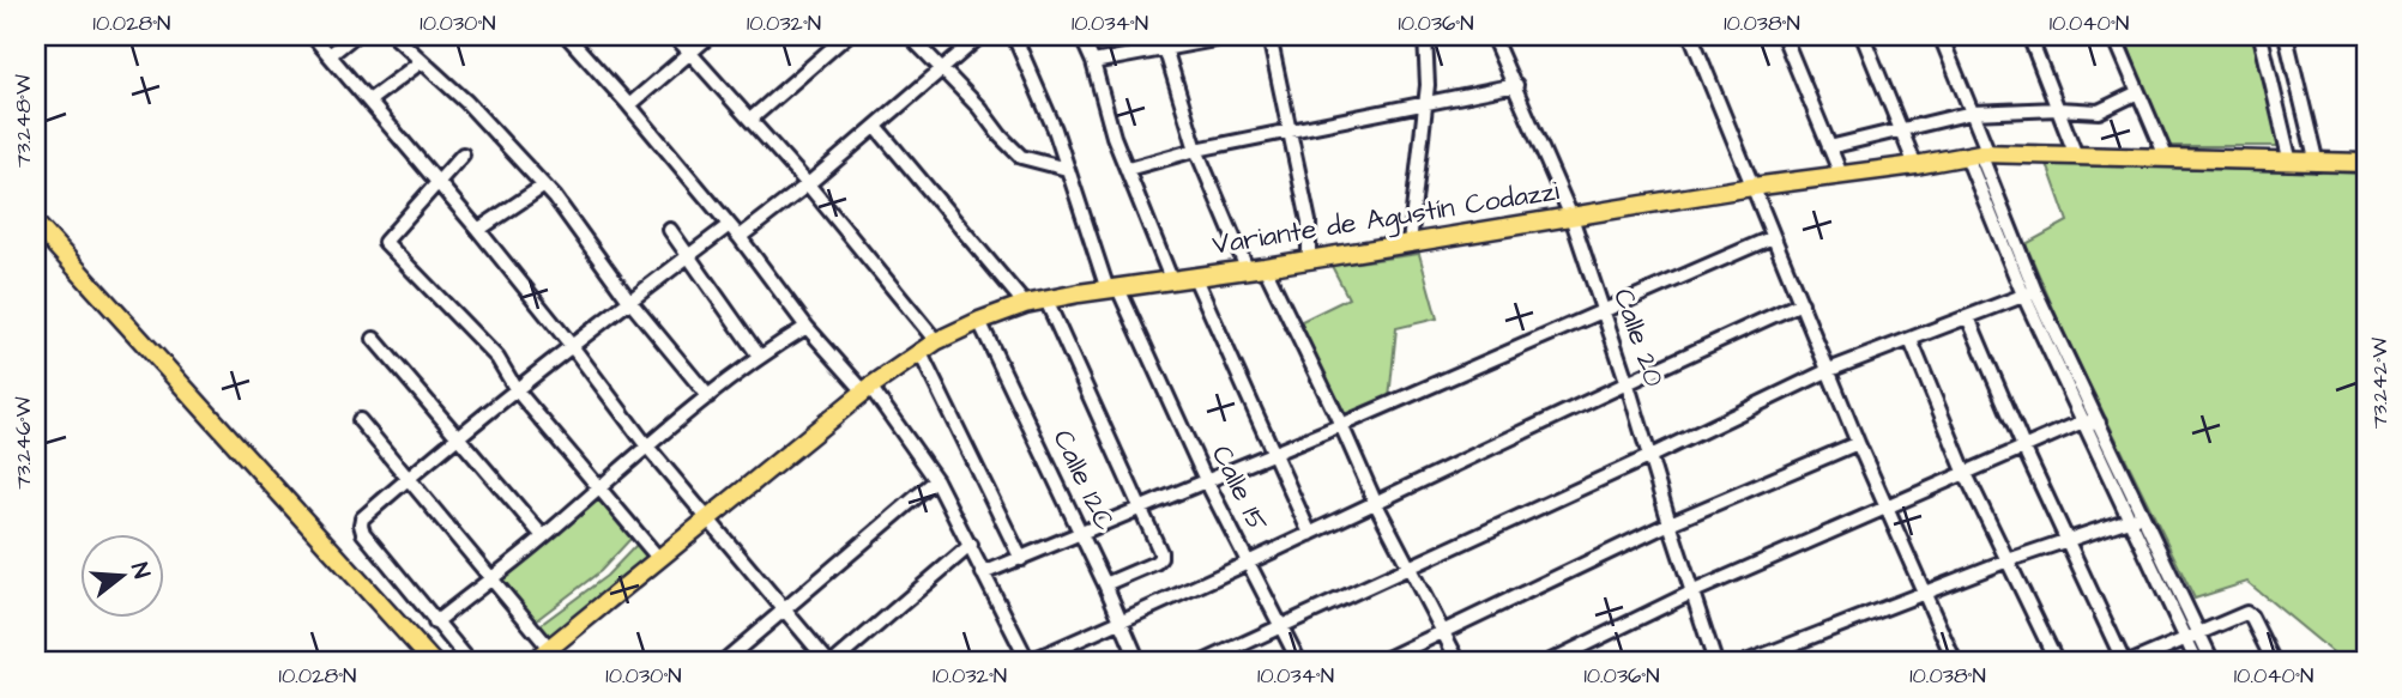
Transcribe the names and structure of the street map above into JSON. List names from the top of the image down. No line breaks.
{"streets":{"main road":["Variante de Agustín Codazzi"],"street":["Calle 20","Calle 12C","Calle 15"]},"crossings":[["Variante de Agustín Codazzi","Calle 20"],["Variante de Agustín Codazzi","Calle 12C"],["Variante de Agustín Codazzi","Calle 15"]],"north":"right","coordinates":["10.028°N","10.030°N","10.032°N","10.034°N","10.036°N","10.038°N","10.040°N","73.248°W","73.242°W","73.246°W"]}
